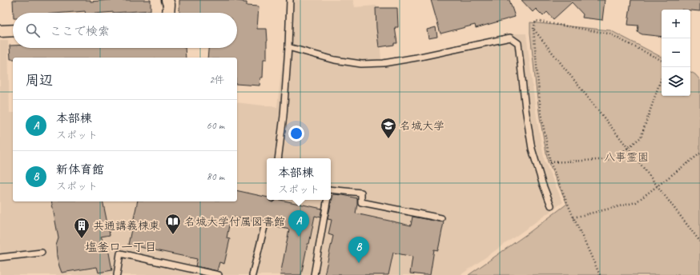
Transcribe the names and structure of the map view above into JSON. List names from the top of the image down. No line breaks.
{"districts":["塩釜口一丁目"],"parks":["八事霊園"],"places":{"school or university":["名城大学"],"library":["名城大学付属図書館"],"building":["共通講義棟東"]},"page":{"map_buttons":["+","−"],"search":"ここで検索","heading":["周辺","2件"],"list":[{"mark":"A","name":"本部棟","note":"スポット","value":"60 m"},{"mark":"B","name":"新体育館","note":"スポット","value":"80 m"}],"popup":["本部棟","スポット"],"pins":["A","B"]}}
